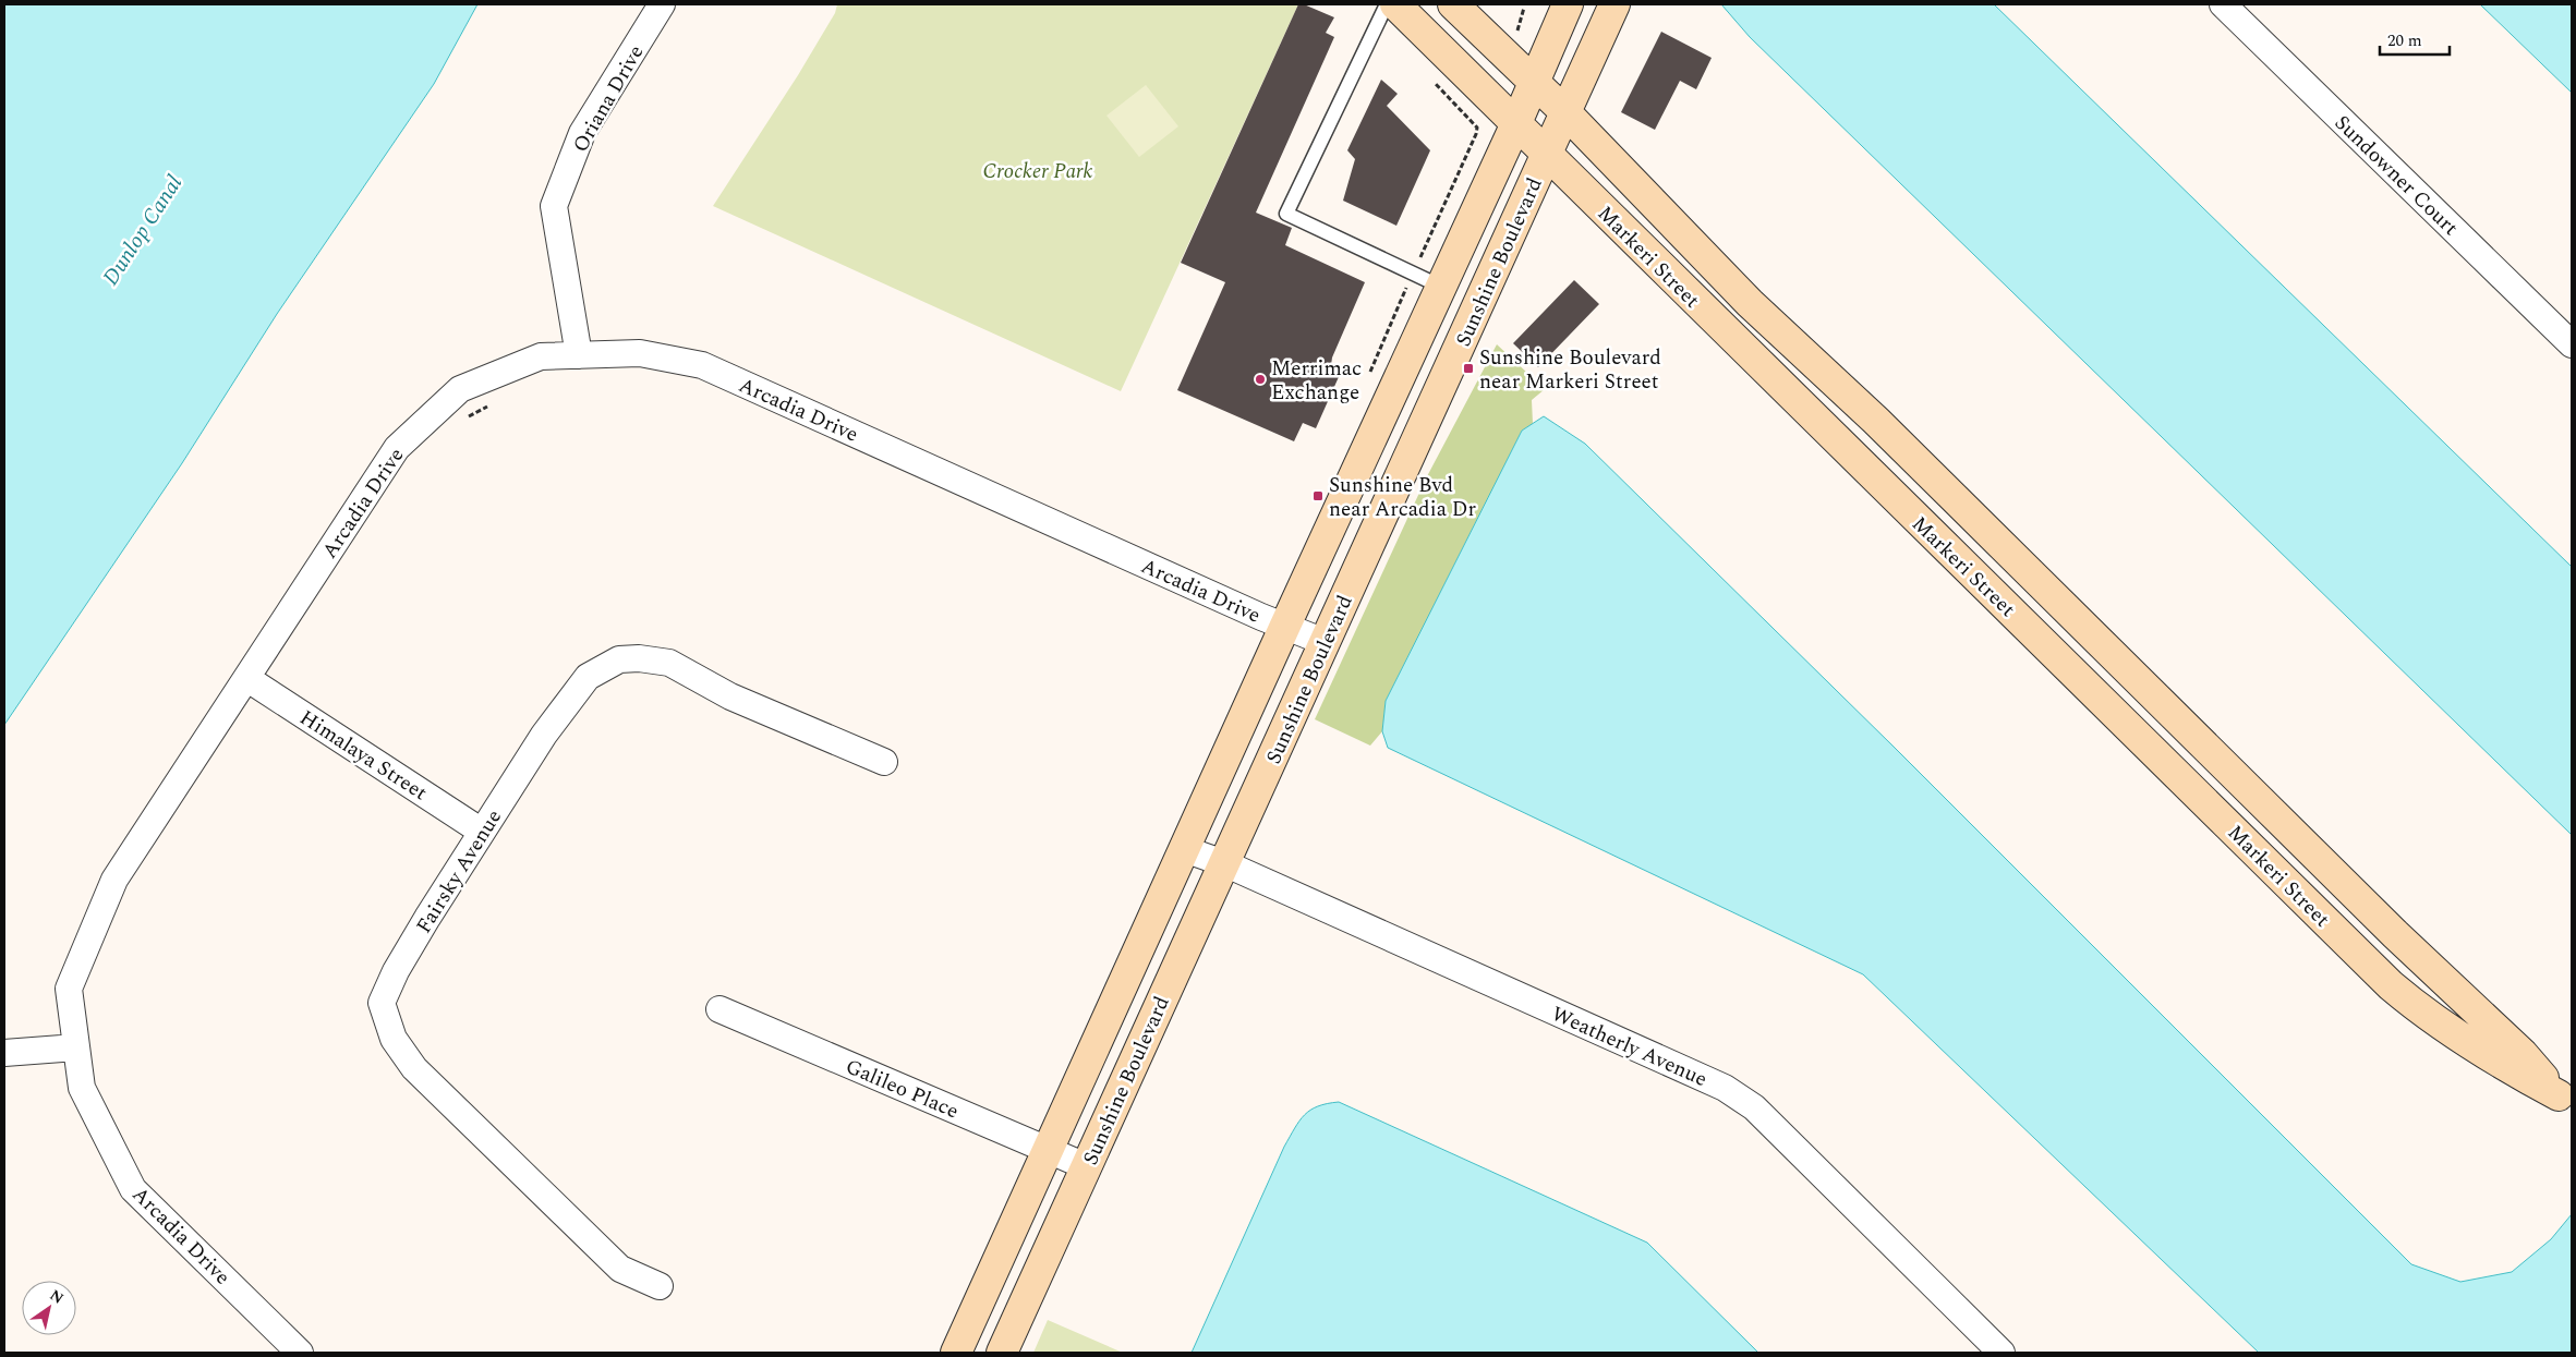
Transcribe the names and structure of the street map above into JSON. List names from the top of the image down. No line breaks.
{"streets":{"main road":["Markeri Street","Sunshine Boulevard"],"street":["Oriana Drive","Sundowner Court","Arcadia Drive","Himalaya Street","Fairsky Avenue","Weatherly Avenue","Galileo Place"]},"crossings":[["Oriana Drive","Arcadia Drive"],["Markeri Street","Sunshine Boulevard"],["Sunshine Boulevard","Arcadia Drive"],["Sunshine Boulevard","Weatherly Avenue"],["Sunshine Boulevard","Galileo Place"],["Arcadia Drive","Himalaya Street"],["Himalaya Street","Fairsky Avenue"]],"water":["Dunlop Canal"],"parks":["Crocker Park"],"places":{"transit":["Sunshine Boulevard near Markeri Street","Sunshine Bvd near Arcadia Dr"],"other":["Merrimac Exchange"]},"scale_bar":"20 m","north":"top right"}
